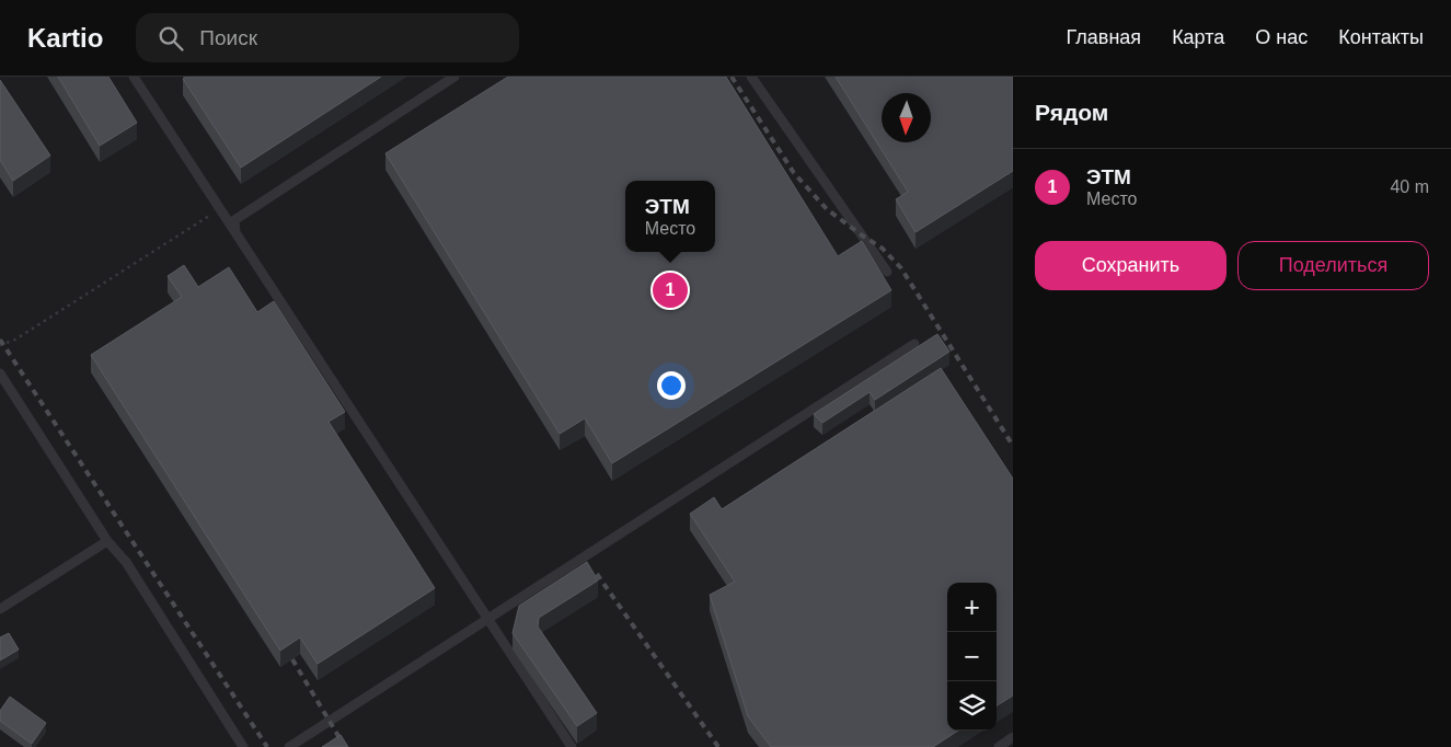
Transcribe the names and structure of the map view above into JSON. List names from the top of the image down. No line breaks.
{"north":"bottom","page":{"header":"Kartio","search":"Поиск","nav":["Главная","Карта","О нас","Контакты"],"heading":"Рядом","list":[{"mark":"1","name":"ЭТМ","note":"Место","value":"40 m"}],"popup":["ЭТМ","Место"],"buttons":["Сохранить","Поделиться"],"pins":"1","map_buttons":["+","−"]}}
